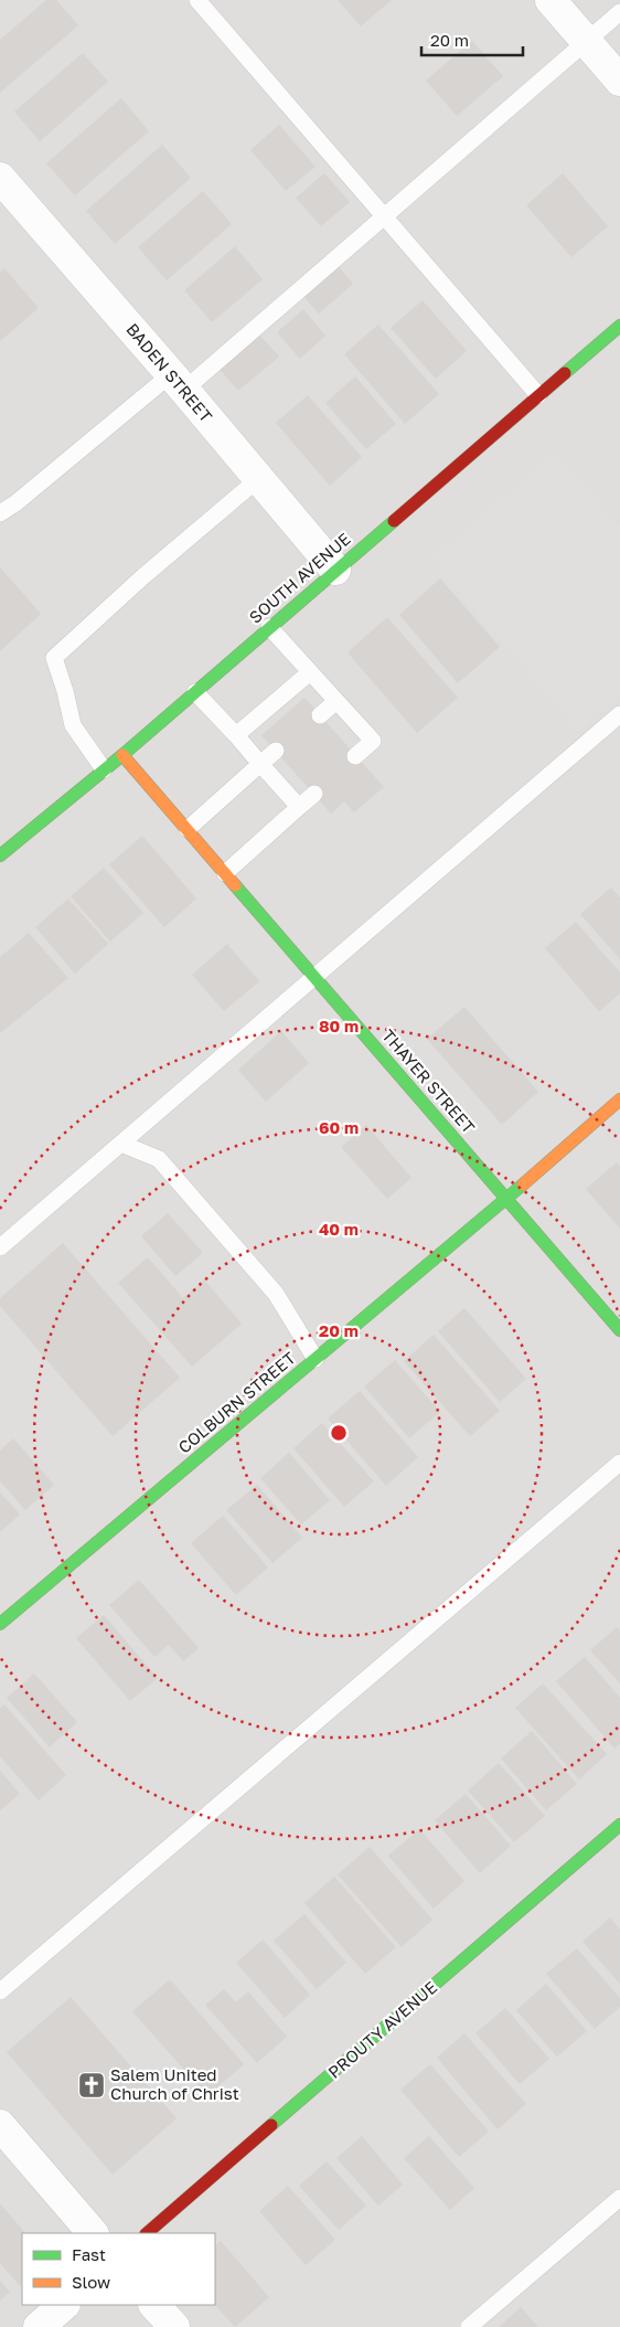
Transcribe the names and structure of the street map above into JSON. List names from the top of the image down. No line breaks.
{"streets":{"street":["BADEN STREET","SOUTH AVENUE","THAYER STREET","COLBURN STREET","PROUTY AVENUE"]},"crossings":[["BADEN STREET","SOUTH AVENUE"],["SOUTH AVENUE","THAYER STREET"],["THAYER STREET","COLBURN STREET"]],"places":{"church":["Salem United Church of Christ"]},"legend":["Fast","Slow"],"scale_bar":"20 m","rings":["80 m","60 m","40 m","20 m"]}
